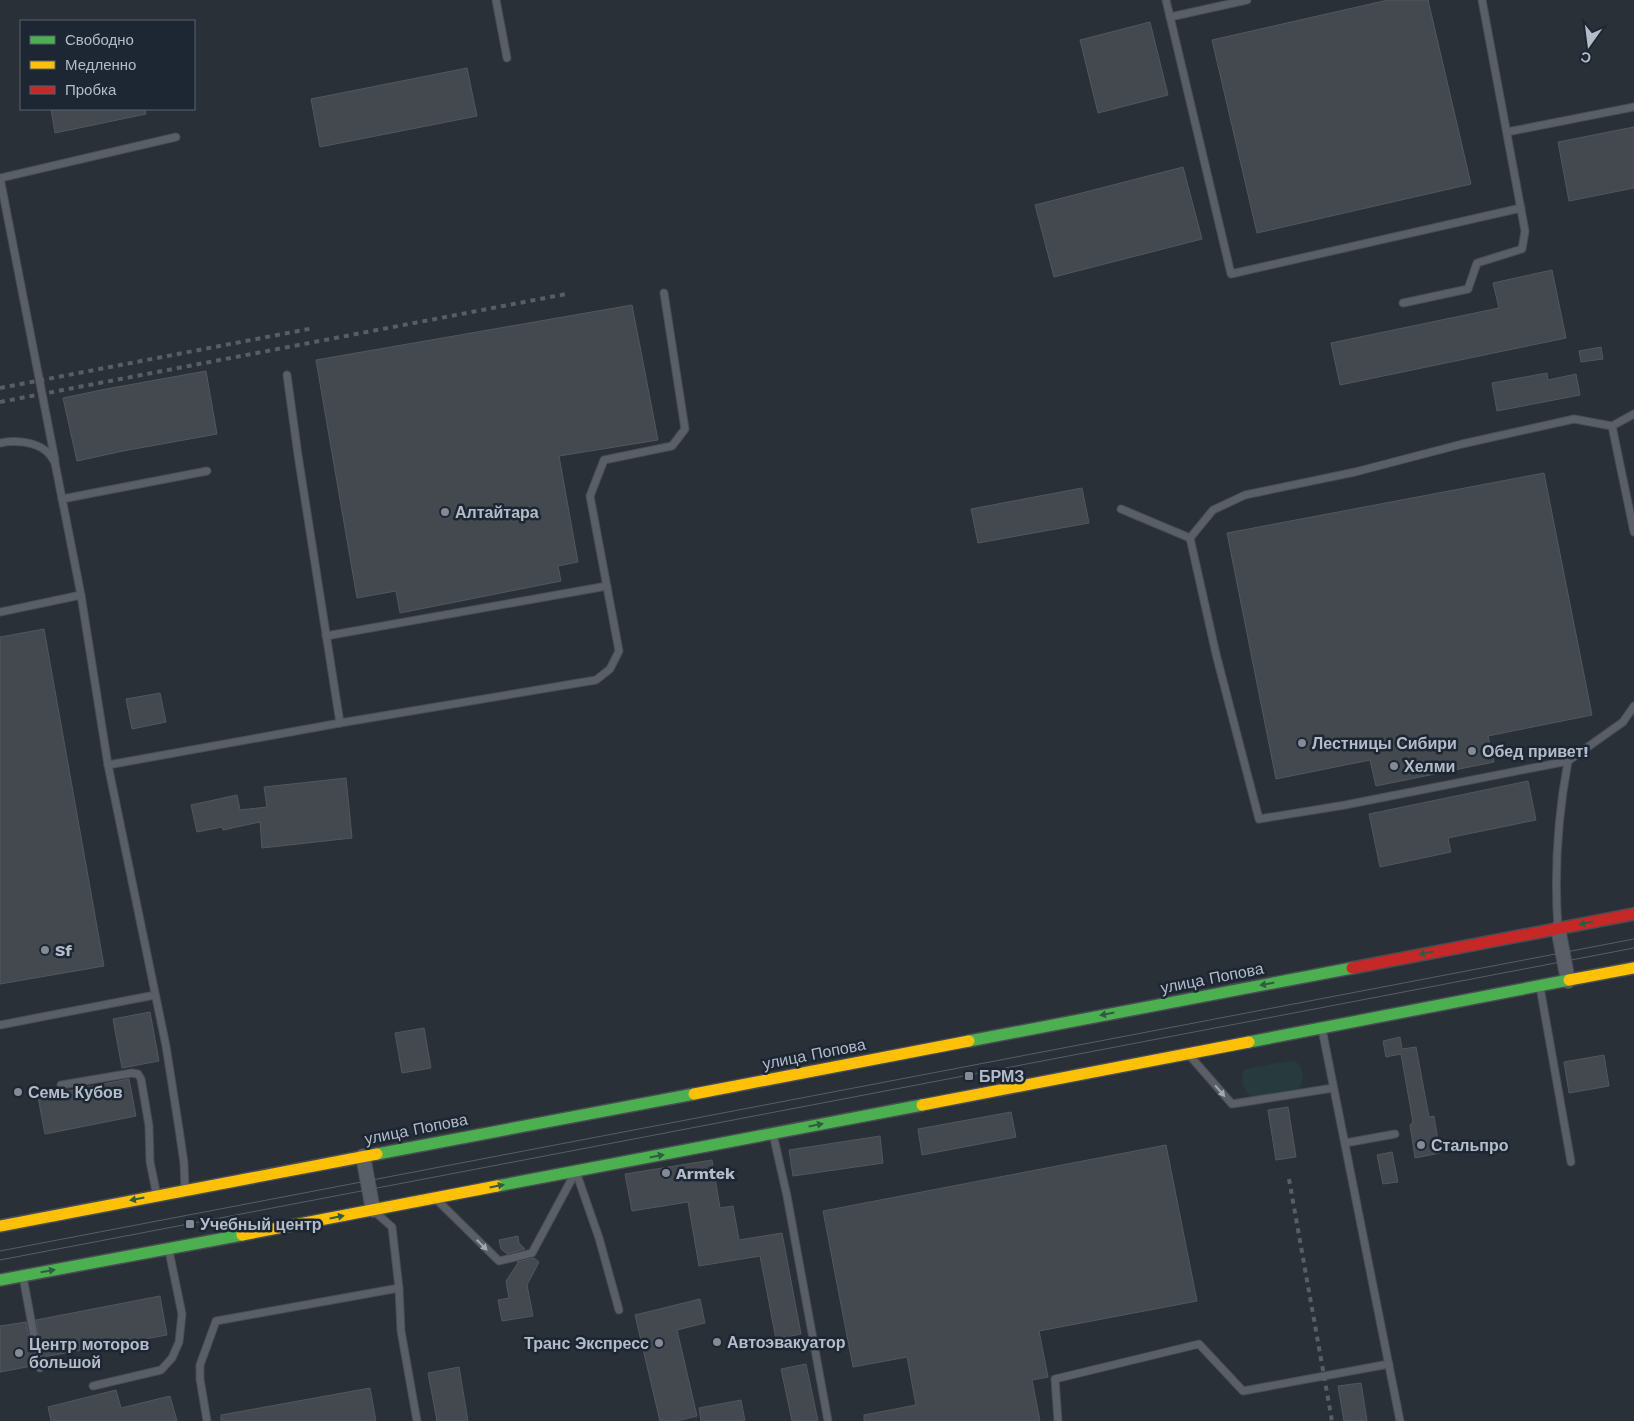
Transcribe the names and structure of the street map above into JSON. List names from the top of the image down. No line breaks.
{"streets":{"main road":["улица Попова"]},"places":{"other":["Алтайтара","Лестницы Сибири","Обед привет!","Хелми","Sf","Семь Кубов","Стальпро","Armtek","Автоэвакуатор","Транс Экспресс","Центр моторов большой"],"transit":["БРМЗ","Учебный центр"]},"legend":["Свободно","Медленно","Пробка"],"north":"bottom"}
